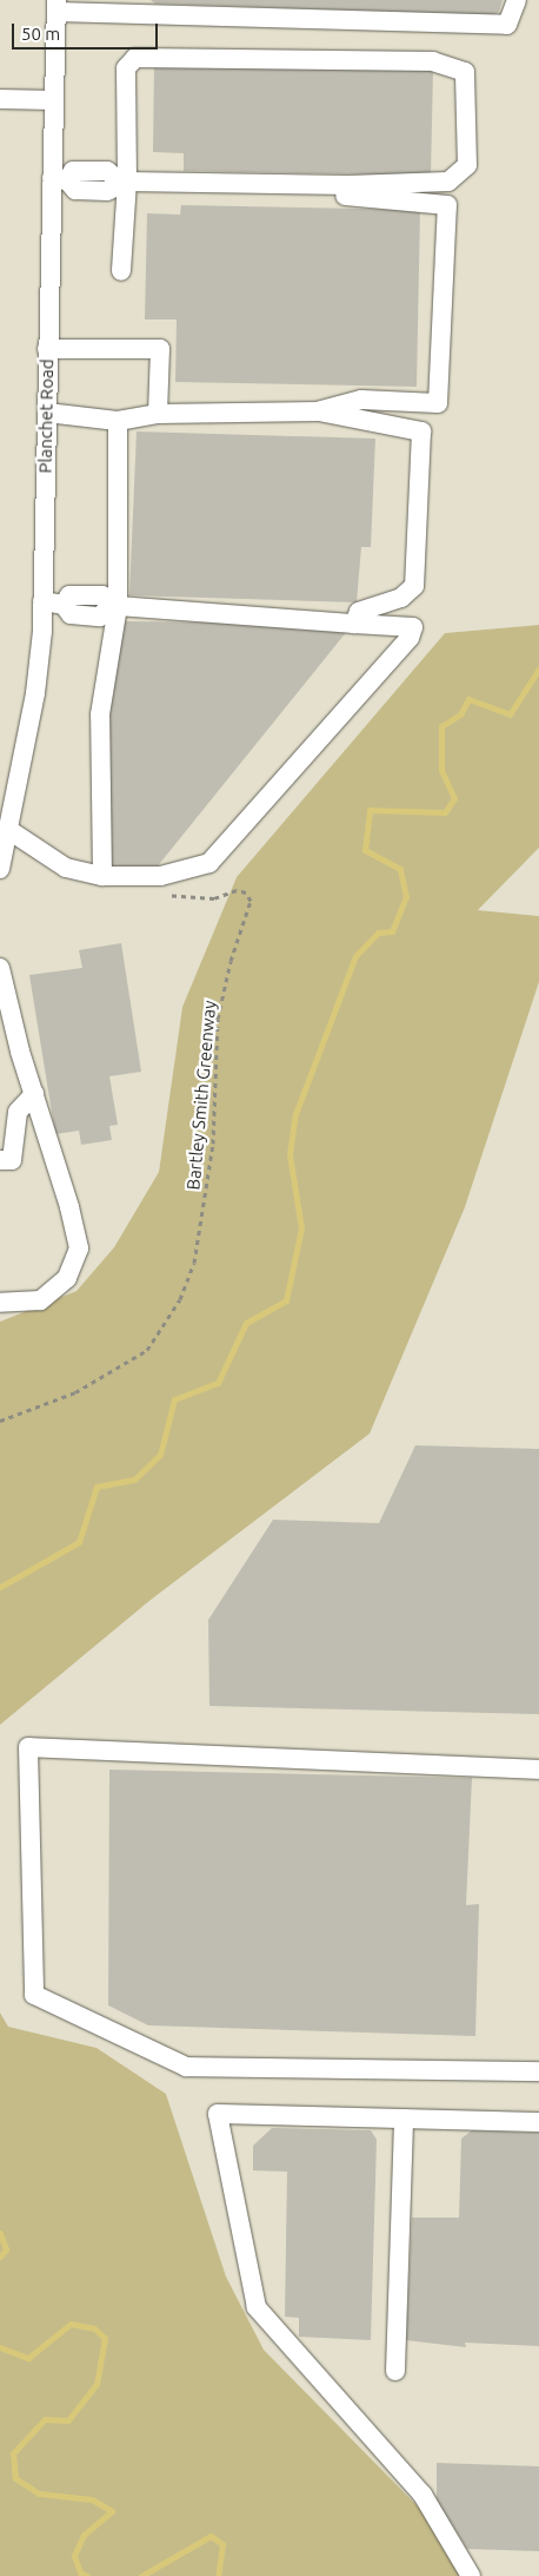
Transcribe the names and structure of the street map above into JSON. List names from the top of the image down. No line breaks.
{"streets":{"street":["Planchet Road"],"path":["Bartley Smith Greenway"]},"scale_bar":"50 m"}
